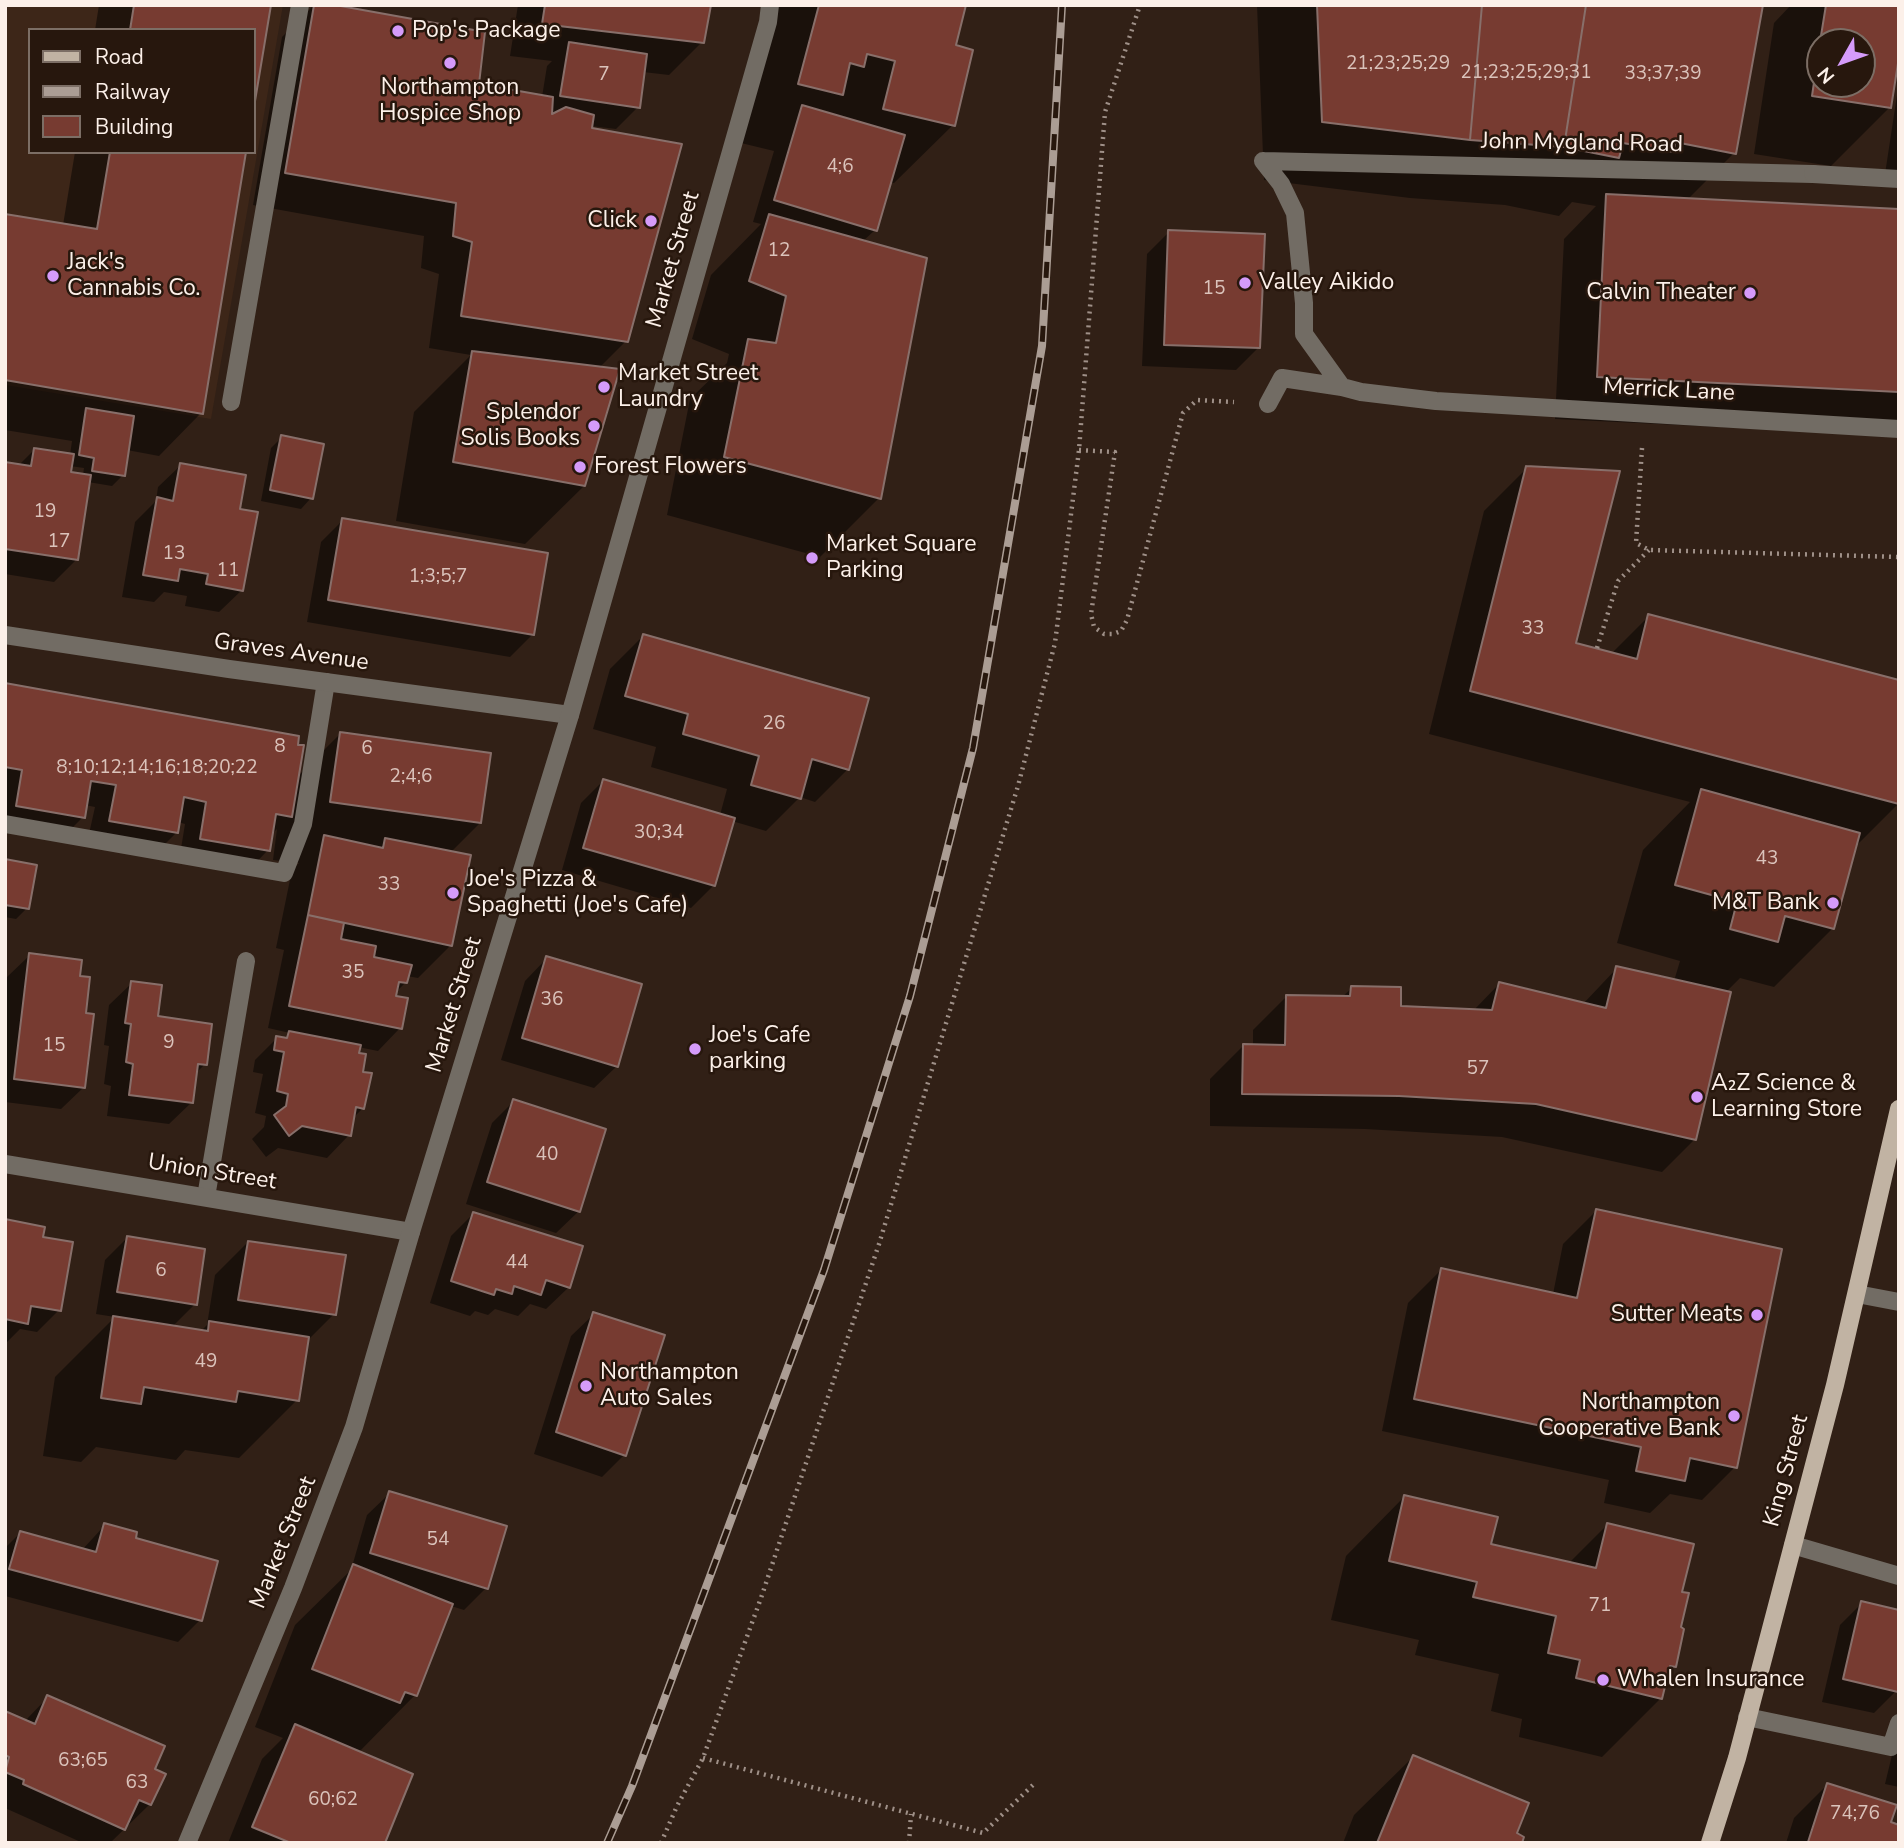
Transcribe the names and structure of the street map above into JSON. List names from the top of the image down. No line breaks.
{"streets":{"main road":["King Street"],"street":["John Mygland Road","Market Street","Merrick Lane","Graves Avenue","Union Street"]},"crossings":[["John Mygland Road","Merrick Lane"],["Market Street","Graves Avenue"],["Market Street","Union Street"]],"places":["Pop's Package","Northampton Hospice Shop","Click","Jack's Cannabis Co.","Valley Aikido","Calvin Theater","Market Street Laundry","Splendor Solis Books","Forest Flowers","Market Square Parking","Joe's Pizza & Spaghetti (Joe's Cafe)","M&T Bank","Joe's Cafe parking","A₂Z Science & Learning Store","Sutter Meats","Northampton Auto Sales","Northampton Cooperative Bank","Whalen Insurance"],"house_numbers":["21;23;25;29","21;23;25;29;31","33;37;39","7","4;6","12","15","19","17","13","11","1;3;5;7","33","26","8","6","8;10;12;14;16;18;20;22","2;4;6","30;34","43","33","35","36","9","15","57","40","44","6","49","54","71","63;65","63","60;62","74;76"],"legend":["Road","Railway","Building"],"north":"bottom left"}
